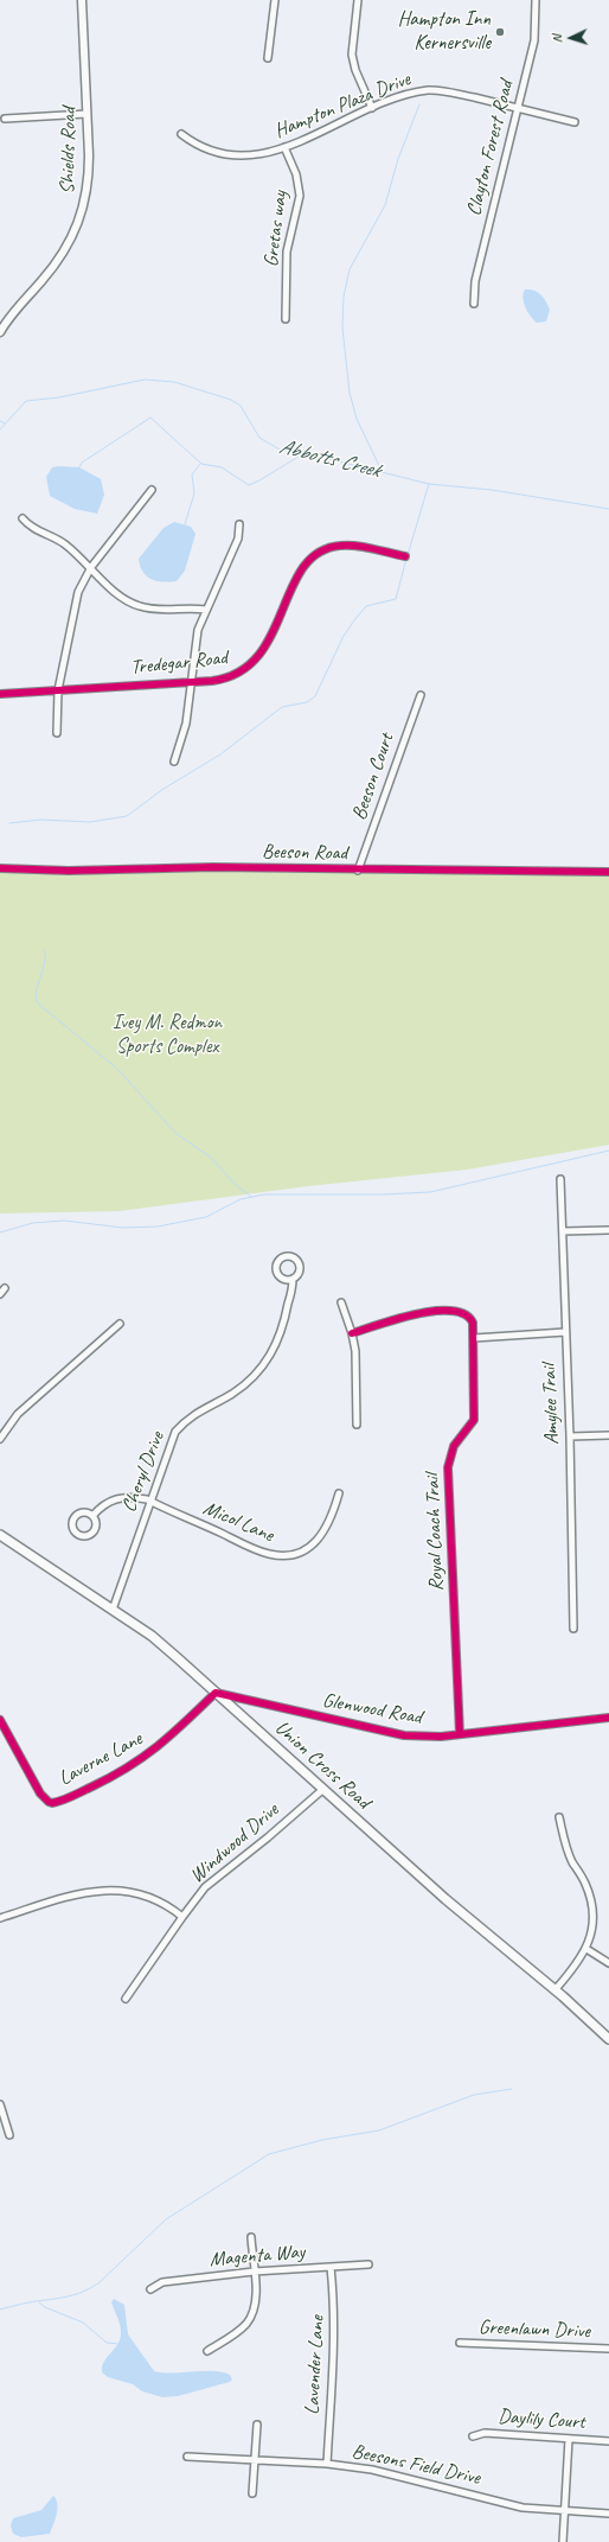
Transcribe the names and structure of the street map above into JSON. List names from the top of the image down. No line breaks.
{"streets":{"main road":["Union Cross Road"],"street":["Hampton Plaza Drive","Clayton Forest Road","Shields Road","Gretas way","Tredegar Road","Beeson Court","Beeson Road","Amylee Trail","Cheryl Drive","Micol Lane","Royal Coach Trail","Glenwood Road","Laverne Lane","Windwood Drive","Magenta Way","Greenlawn Drive","Lavender Lane","Daylily Court","Beesons Field Drive"]},"crossings":[["Hampton Plaza Drive","Clayton Forest Road"],["Hampton Plaza Drive","Gretas way"],["Beeson Court","Beeson Road"],["Cheryl Drive","Micol Lane"],["Cheryl Drive","Union Cross Road"],["Royal Coach Trail","Glenwood Road"],["Glenwood Road","Laverne Lane"],["Glenwood Road","Union Cross Road"],["Laverne Lane","Union Cross Road"],["Union Cross Road","Windwood Drive"],["Magenta Way","Lavender Lane"],["Lavender Lane","Beesons Field Drive"]],"water":["Abbotts Creek"],"parks":["Ivey M. Redmon Sports Complex"],"places":["Hampton Inn Kernersville"],"north":"left"}
